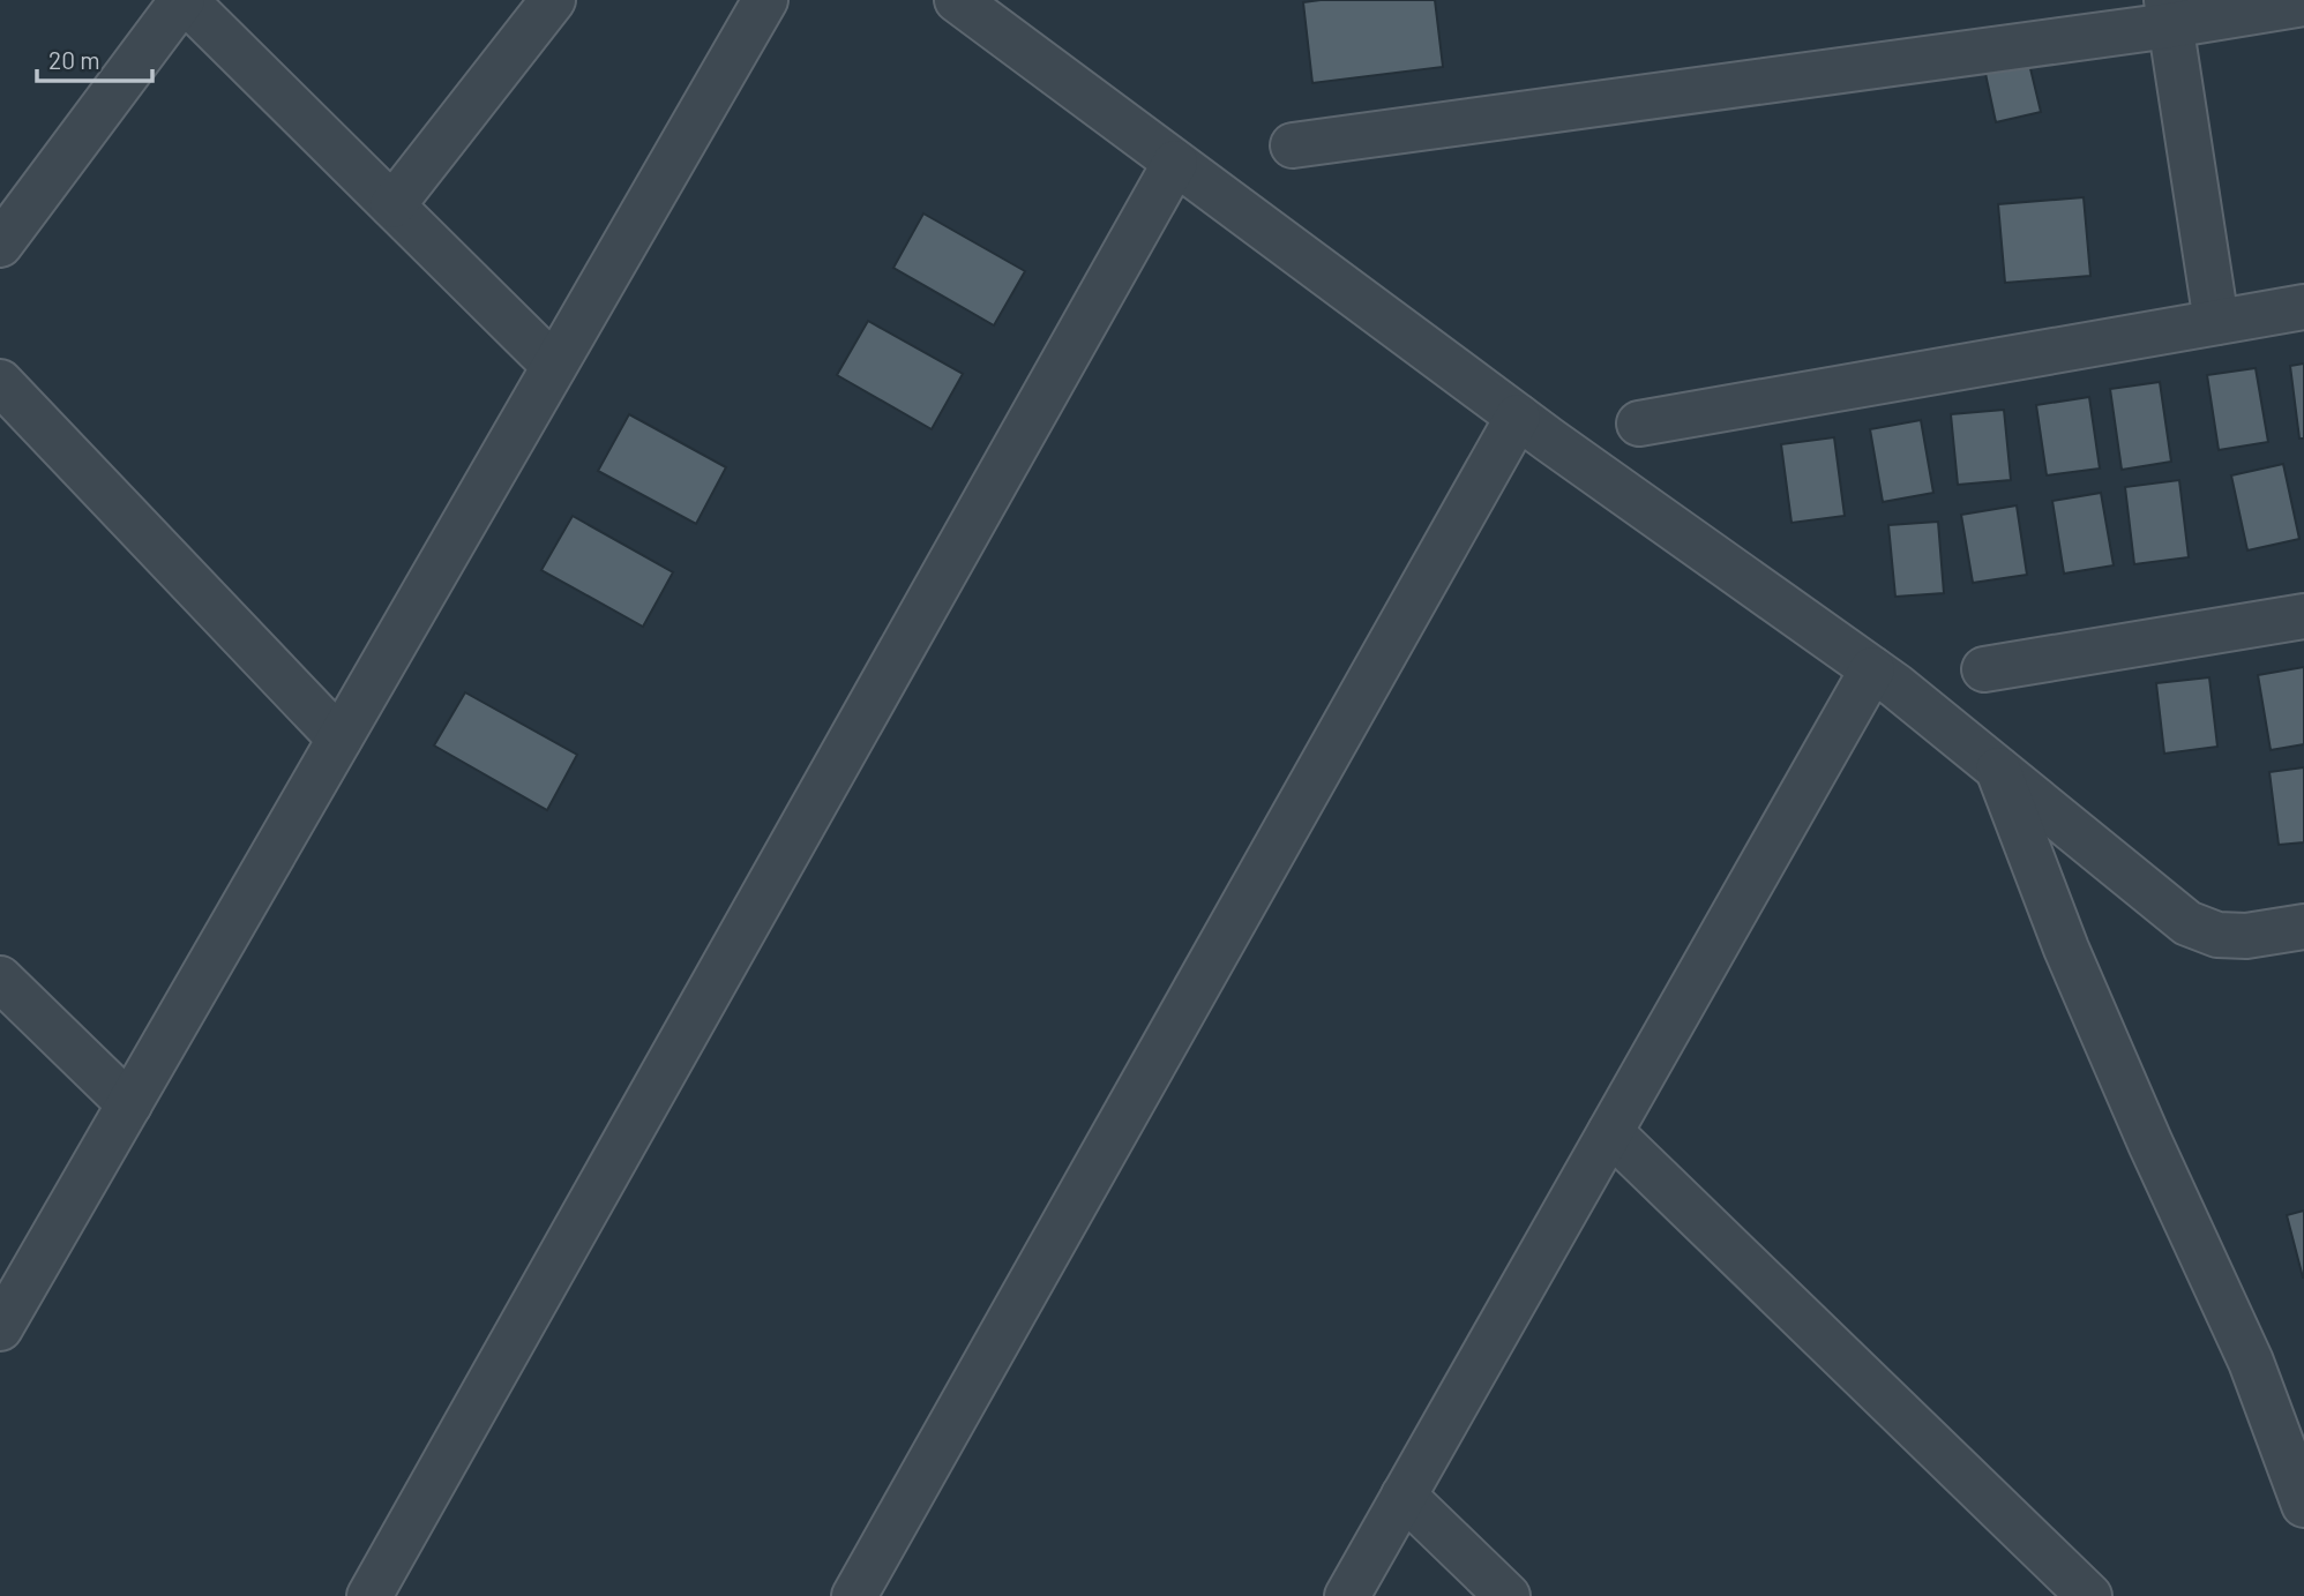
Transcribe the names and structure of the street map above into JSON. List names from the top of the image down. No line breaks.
{"scale_bar":"20 m"}
